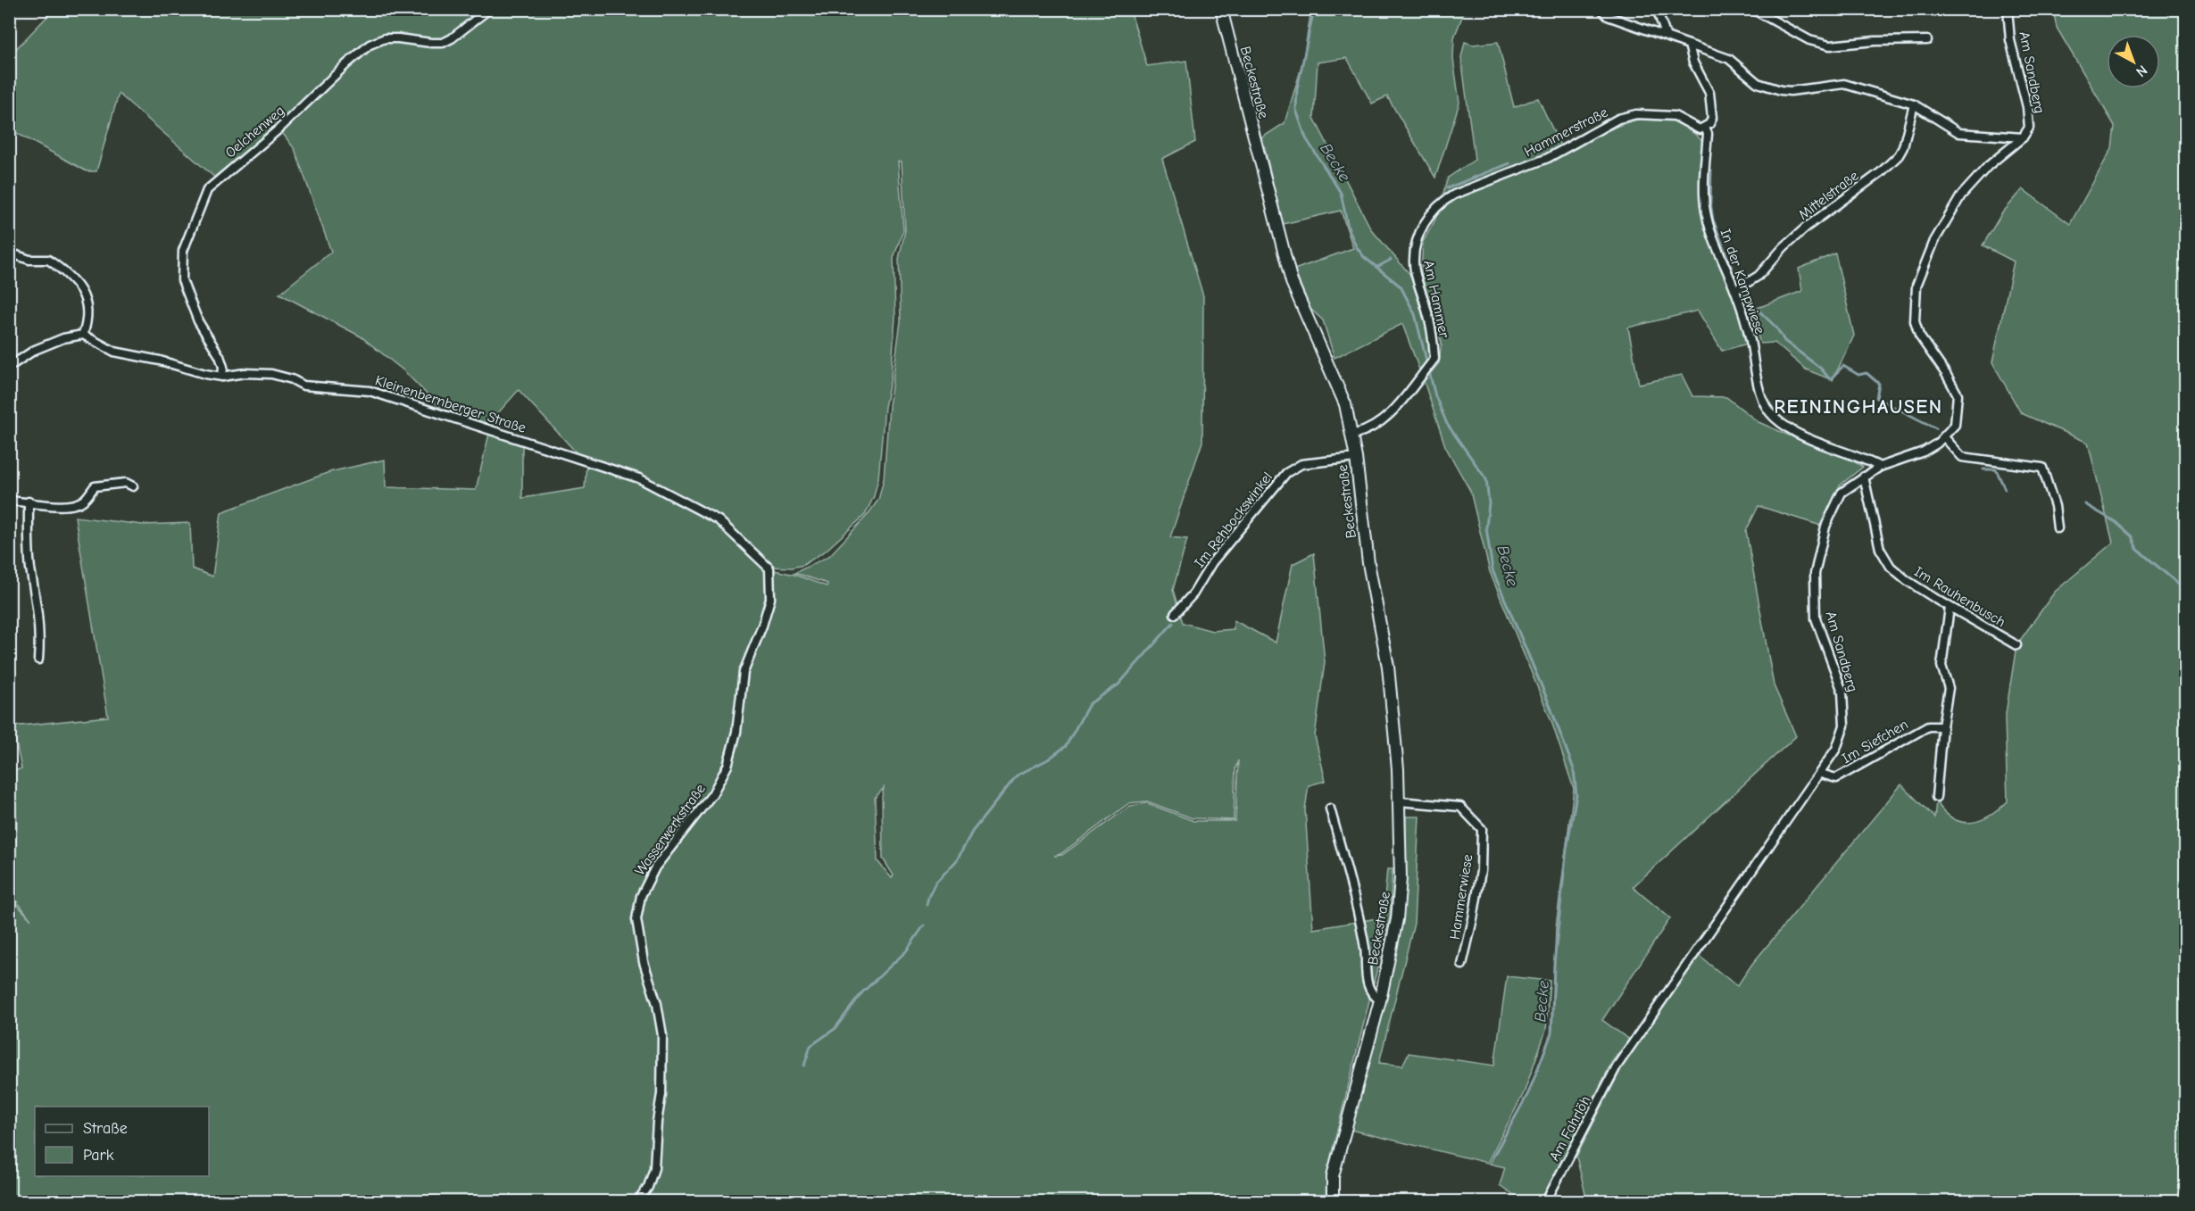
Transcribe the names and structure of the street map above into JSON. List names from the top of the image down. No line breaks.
{"streets":{"main road":["Beckestraße"],"street":["Am Sandberg","Oelchenweg","Hammerstraße","Mittelstraße","In der Kampwiese","Am Hammer","Kleinenbernberger Straße","Im Rehbockswinkel","Im Rauhenbusch","Im Siefchen","Wasserwerkstraße","Hammerwiese","Am Fahrlöh"]},"crossings":[["Am Sandberg","In der Kampwiese"],["Am Sandberg","Im Rauhenbusch"],["Am Sandberg","Im Siefchen"],["Am Sandberg","Am Fahrlöh"],["Beckestraße","Am Hammer"],["Beckestraße","Im Rehbockswinkel"],["Beckestraße","Hammerwiese"],["Oelchenweg","Kleinenbernberger Straße"],["Hammerstraße","In der Kampwiese"],["Hammerstraße","Am Hammer"],["Mittelstraße","In der Kampwiese"],["Kleinenbernberger Straße","Wasserwerkstraße"]],"districts":["REININGHAUSEN"],"water":["Becke"],"legend":["Straße","Park"],"north":"bottom right"}
